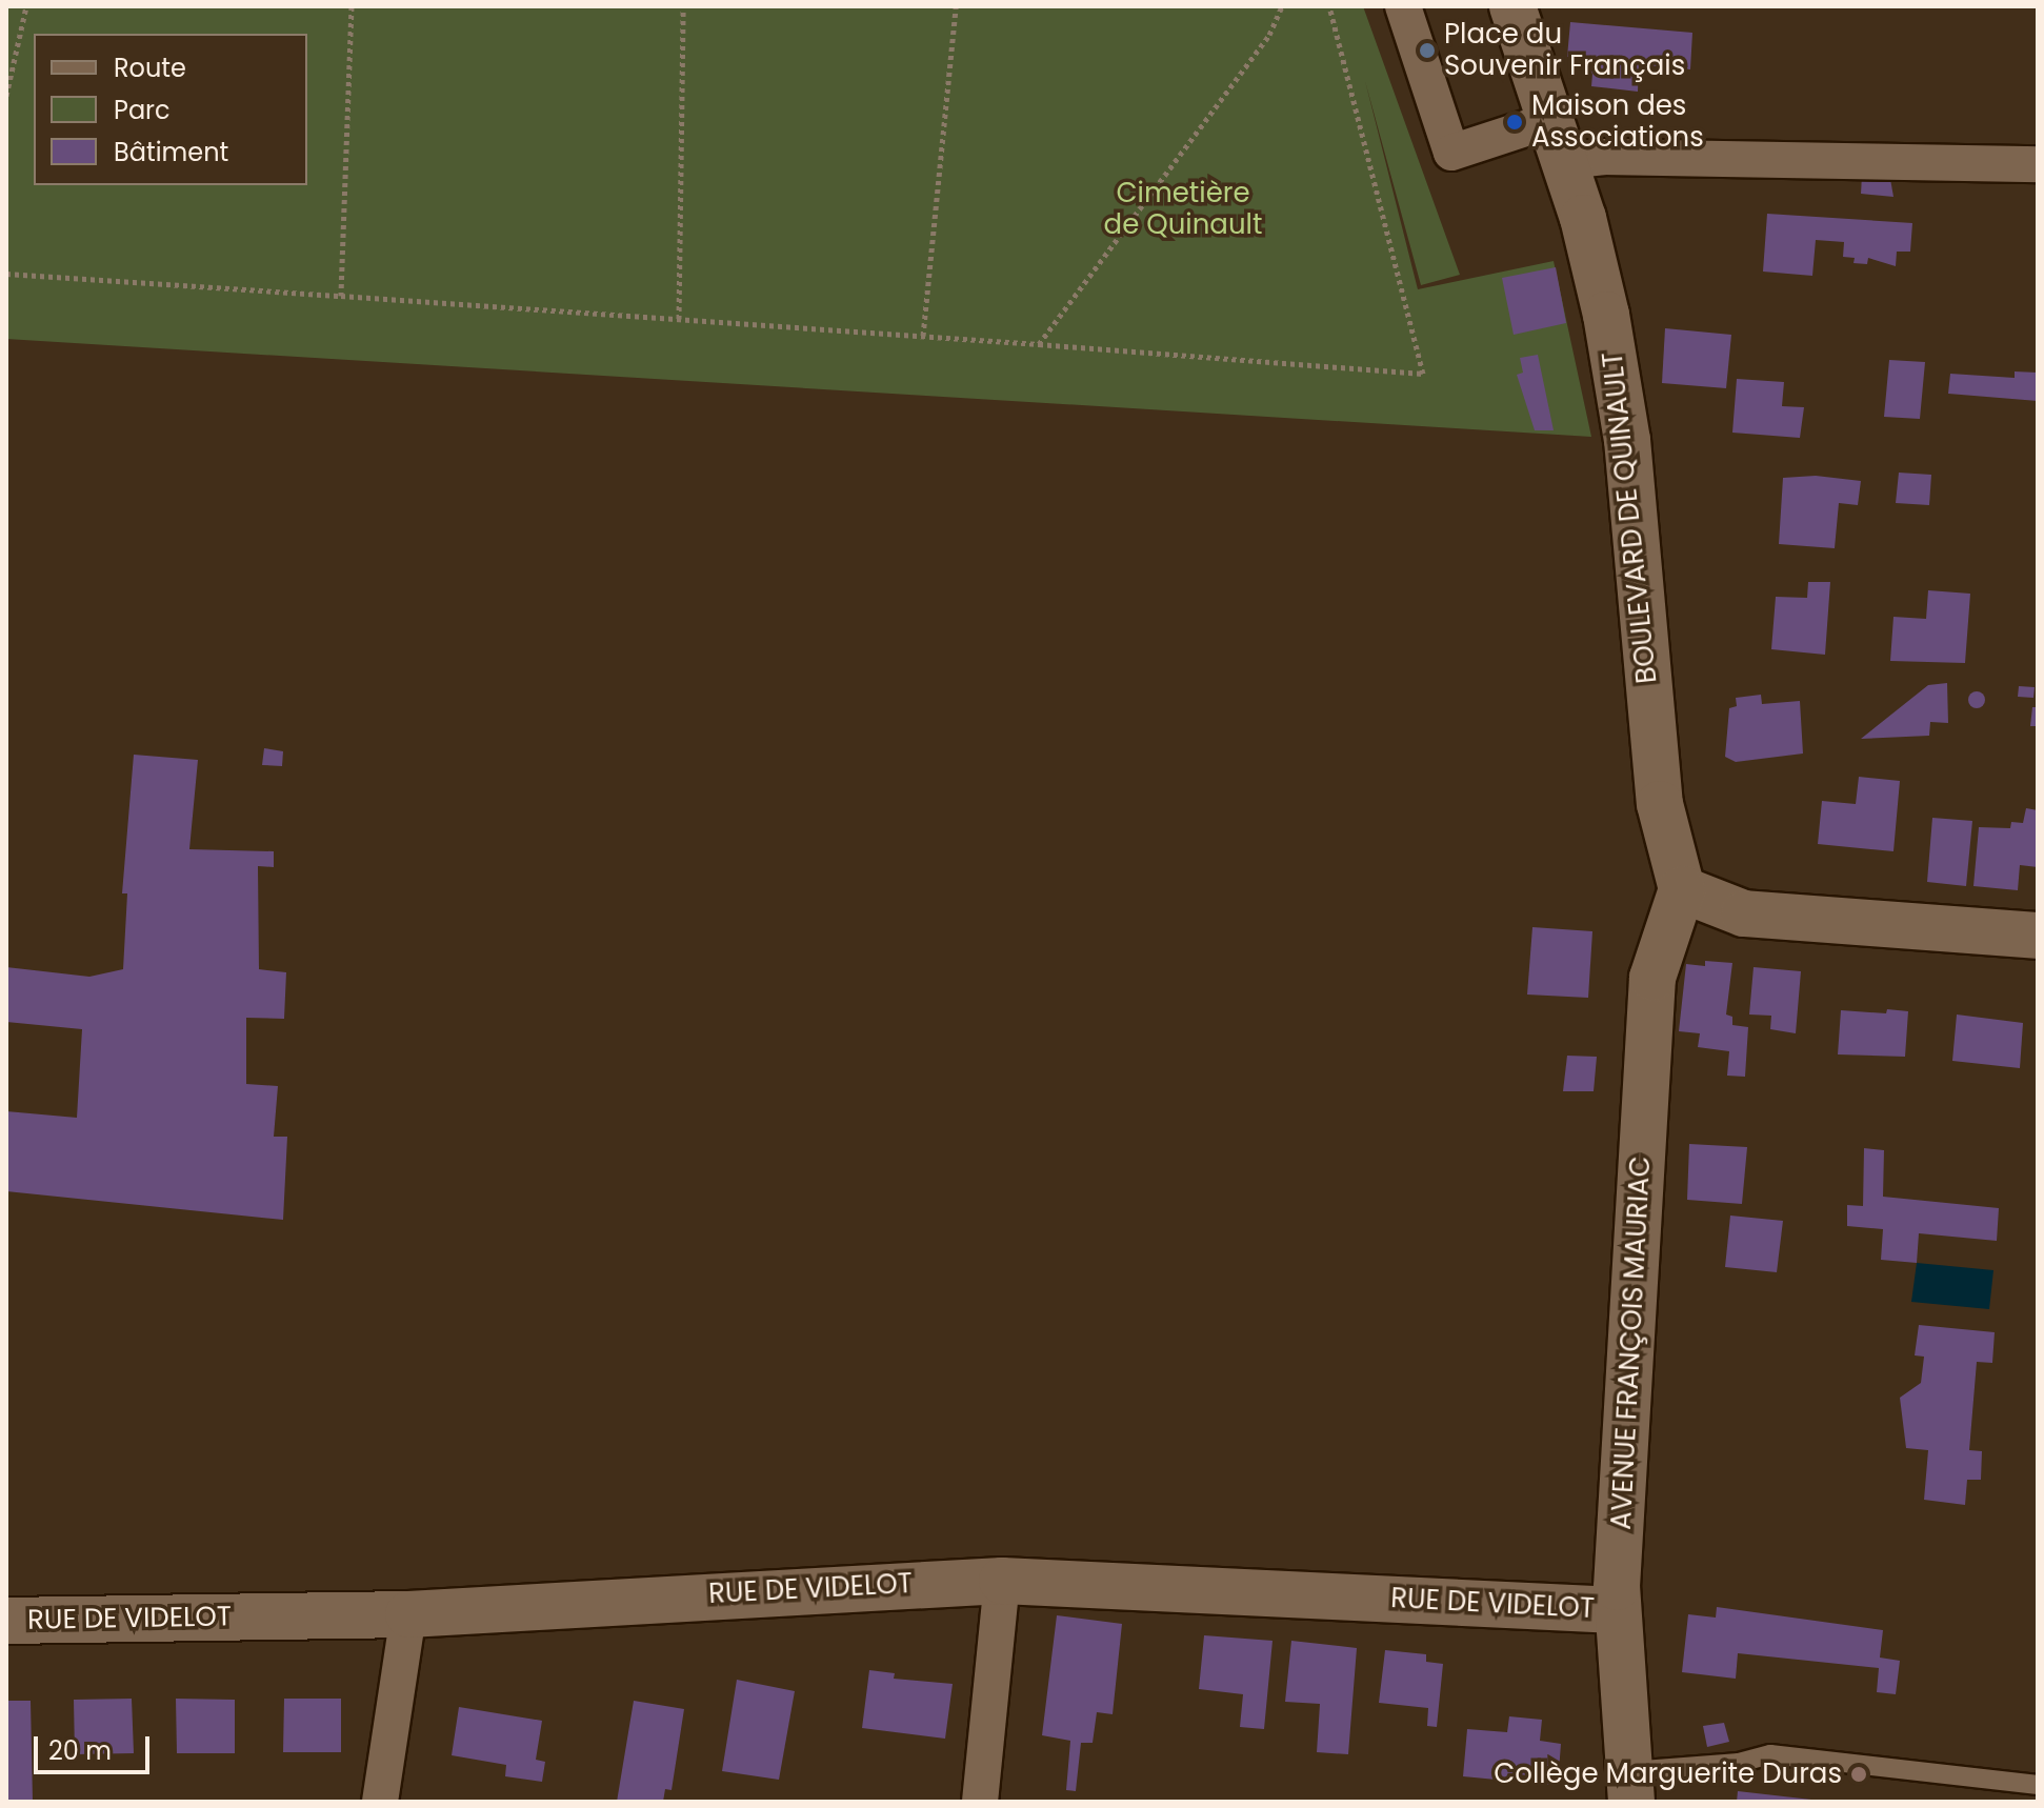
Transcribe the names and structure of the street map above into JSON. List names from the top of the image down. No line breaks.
{"streets":{"street":["BOULEVARD DE QUINAULT","AVENUE FRANÇOIS MAURIAC","RUE DE VIDELOT"]},"crossings":[["BOULEVARD DE QUINAULT","AVENUE FRANÇOIS MAURIAC"],["AVENUE FRANÇOIS MAURIAC","RUE DE VIDELOT"]],"parks":["Cimetière de Quinault"],"places":["Place du Souvenir Français","Maison des Associations","Collège Marguerite Duras"],"legend":["Route","Parc","Bâtiment"],"scale_bar":"20 m"}
